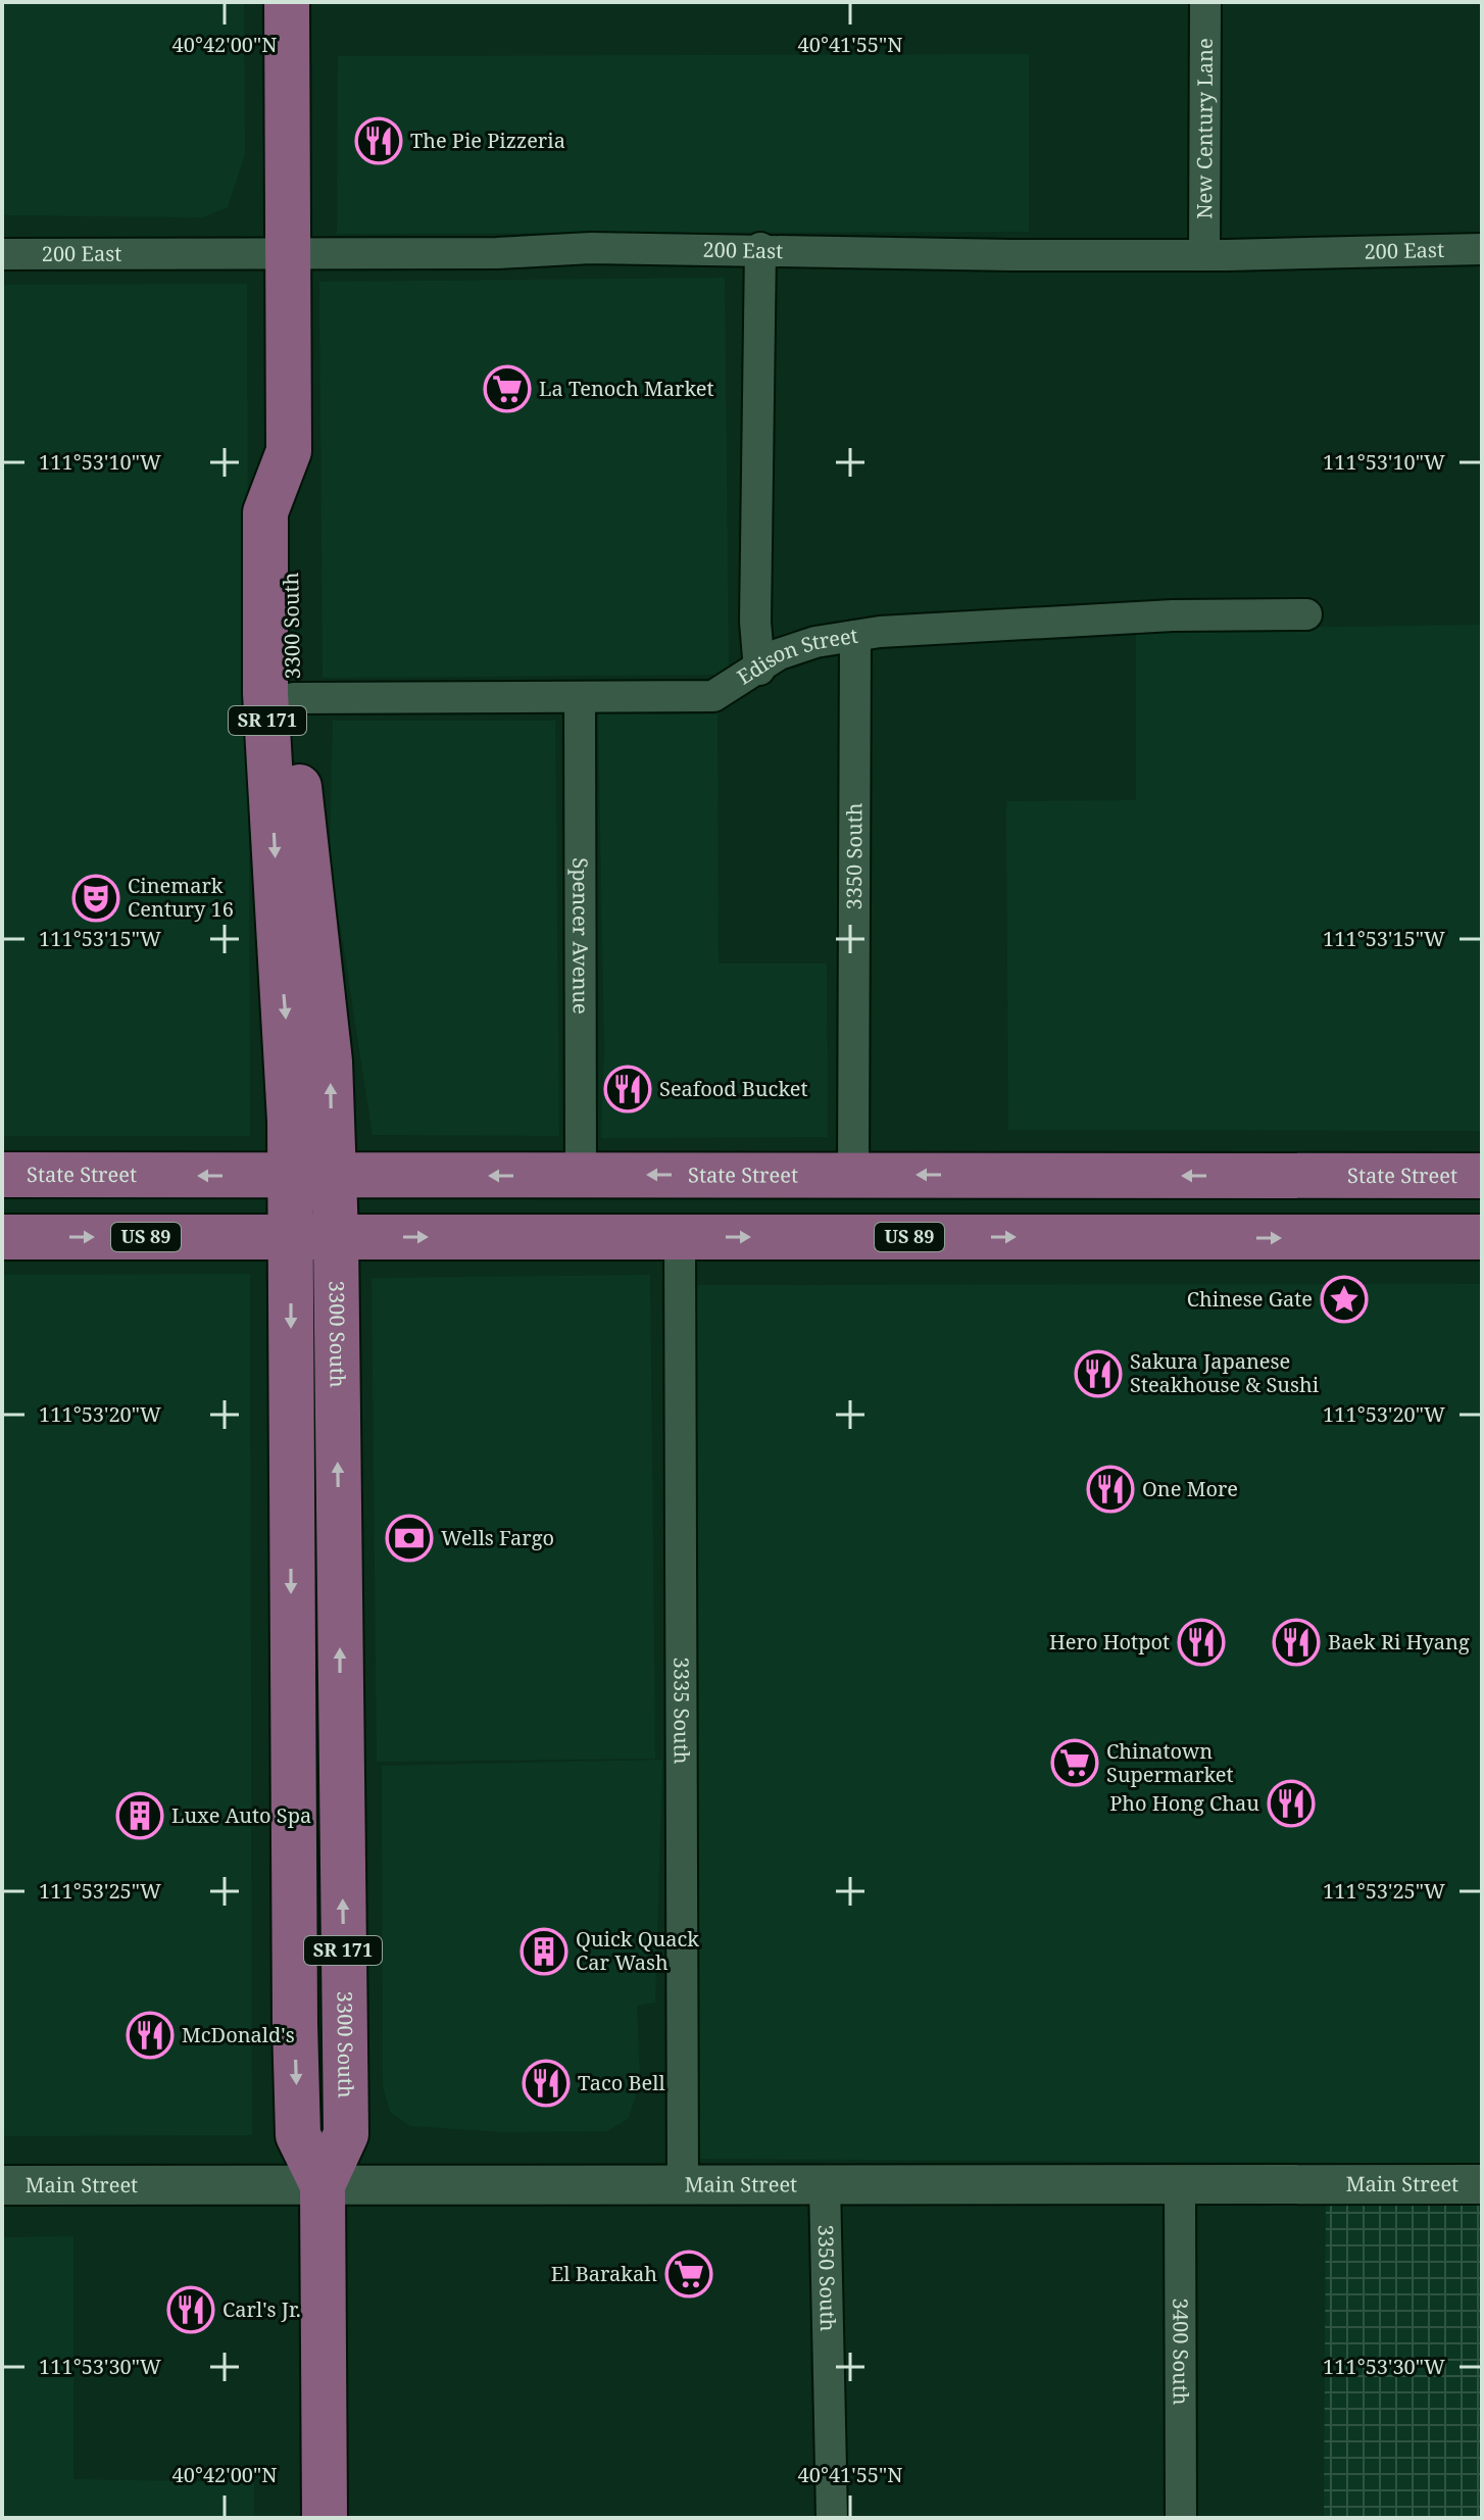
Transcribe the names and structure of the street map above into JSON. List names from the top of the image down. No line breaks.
{"streets":{"main road":["3300 South","SR 171","State Street","US 89"],"street":["New Century Lane","200 East","Edison Street","3350 South","Spencer Avenue","3335 South","Main Street","3400 South"]},"crossings":[["New Century Lane","200 East"],["200 East","3300 South"],["3300 South","Edison Street"],["3300 South","State Street"],["3300 South","US 89"],["3300 South","Main Street"],["Edison Street","3350 South"],["Edison Street","Spencer Avenue"],["3350 South","State Street"],["3350 South","Main Street"],["Spencer Avenue","State Street"],["US 89","3335 South"],["3335 South","Main Street"],["Main Street","3400 South"]],"places":{"restaurant":["The Pie Pizzeria","Seafood Bucket","Sakura Japanese Steakhouse & Sushi","One More","Hero Hotpot","Baek Ri Hyang","Pho Hong Chau","McDonald's","Taco Bell","Carl's Jr."],"supermarket":["La Tenoch Market","Chinatown Supermarket","El Barakah"],"theatre":["Cinemark Century 16"],"place":["Chinese Gate"],"bank":["Wells Fargo"],"building":["Luxe Auto Spa","Quick Quack Car Wash"]},"coordinates":["40°42'00\"N","40°41'55\"N","111°53'10\"W","111°53'15\"W","111°53'20\"W","111°53'25\"W","111°53'30\"W"]}
